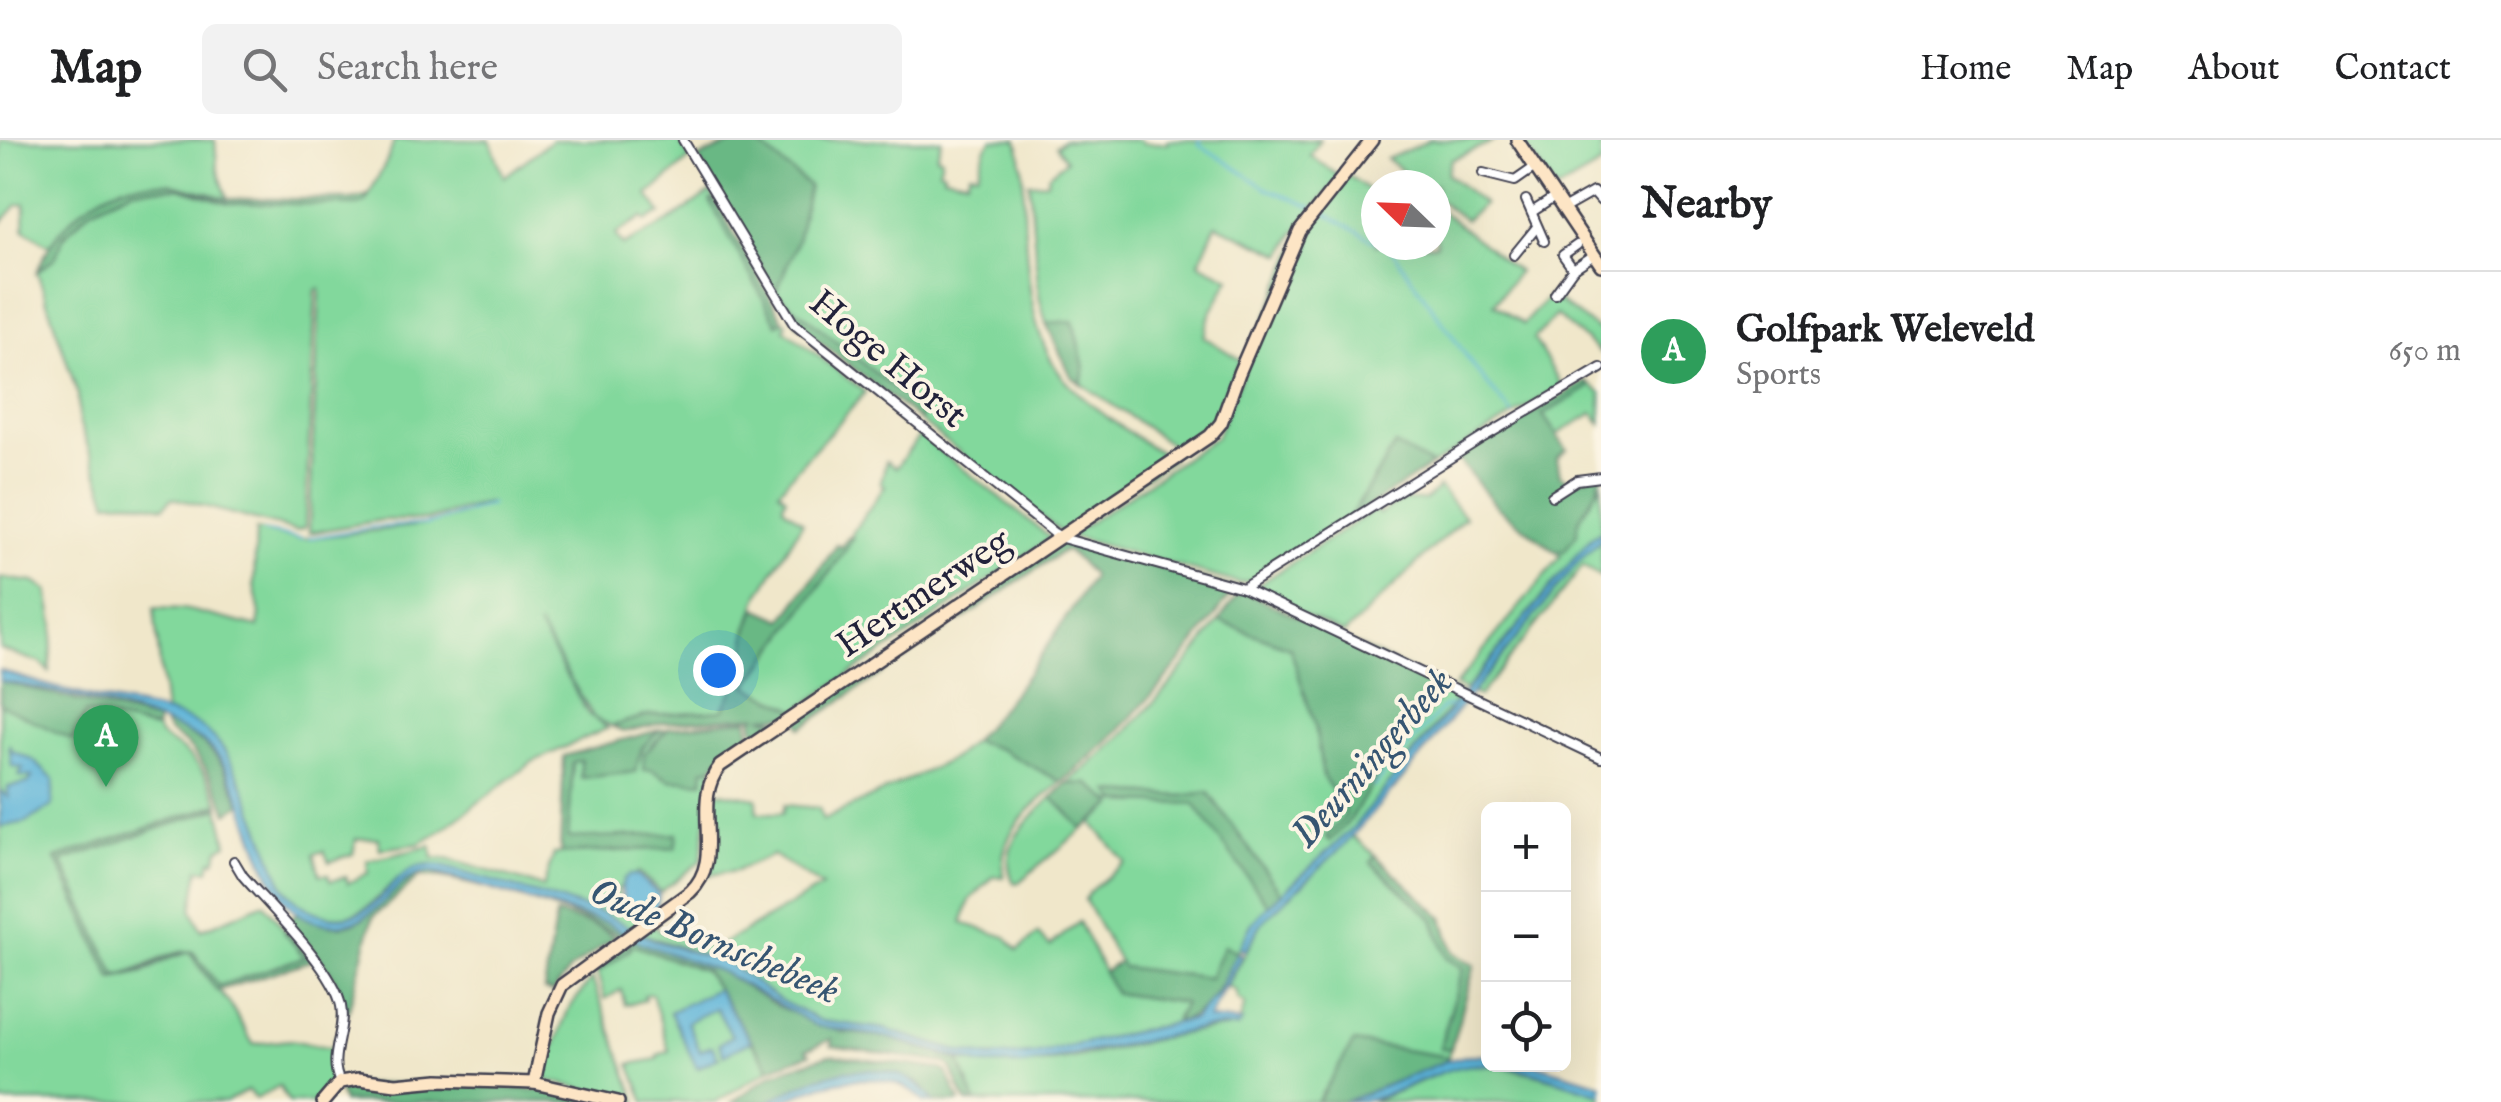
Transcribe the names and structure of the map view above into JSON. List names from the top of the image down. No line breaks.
{"streets":{"street":["Hoge Horst","Hertmerweg"]},"crossings":[["Hoge Horst","Hertmerweg"]],"water":["Deurningerbeek","Oude Bornschebeek"],"north":"top left","page":{"header":"Map","search":"Search here","nav":["Home","Map","About","Contact"],"heading":"Nearby","list":[{"mark":"A","name":"Golfpark Weleveld","note":"Sports","value":"650 m"}],"pins":"A","map_buttons":["+","−"]}}
